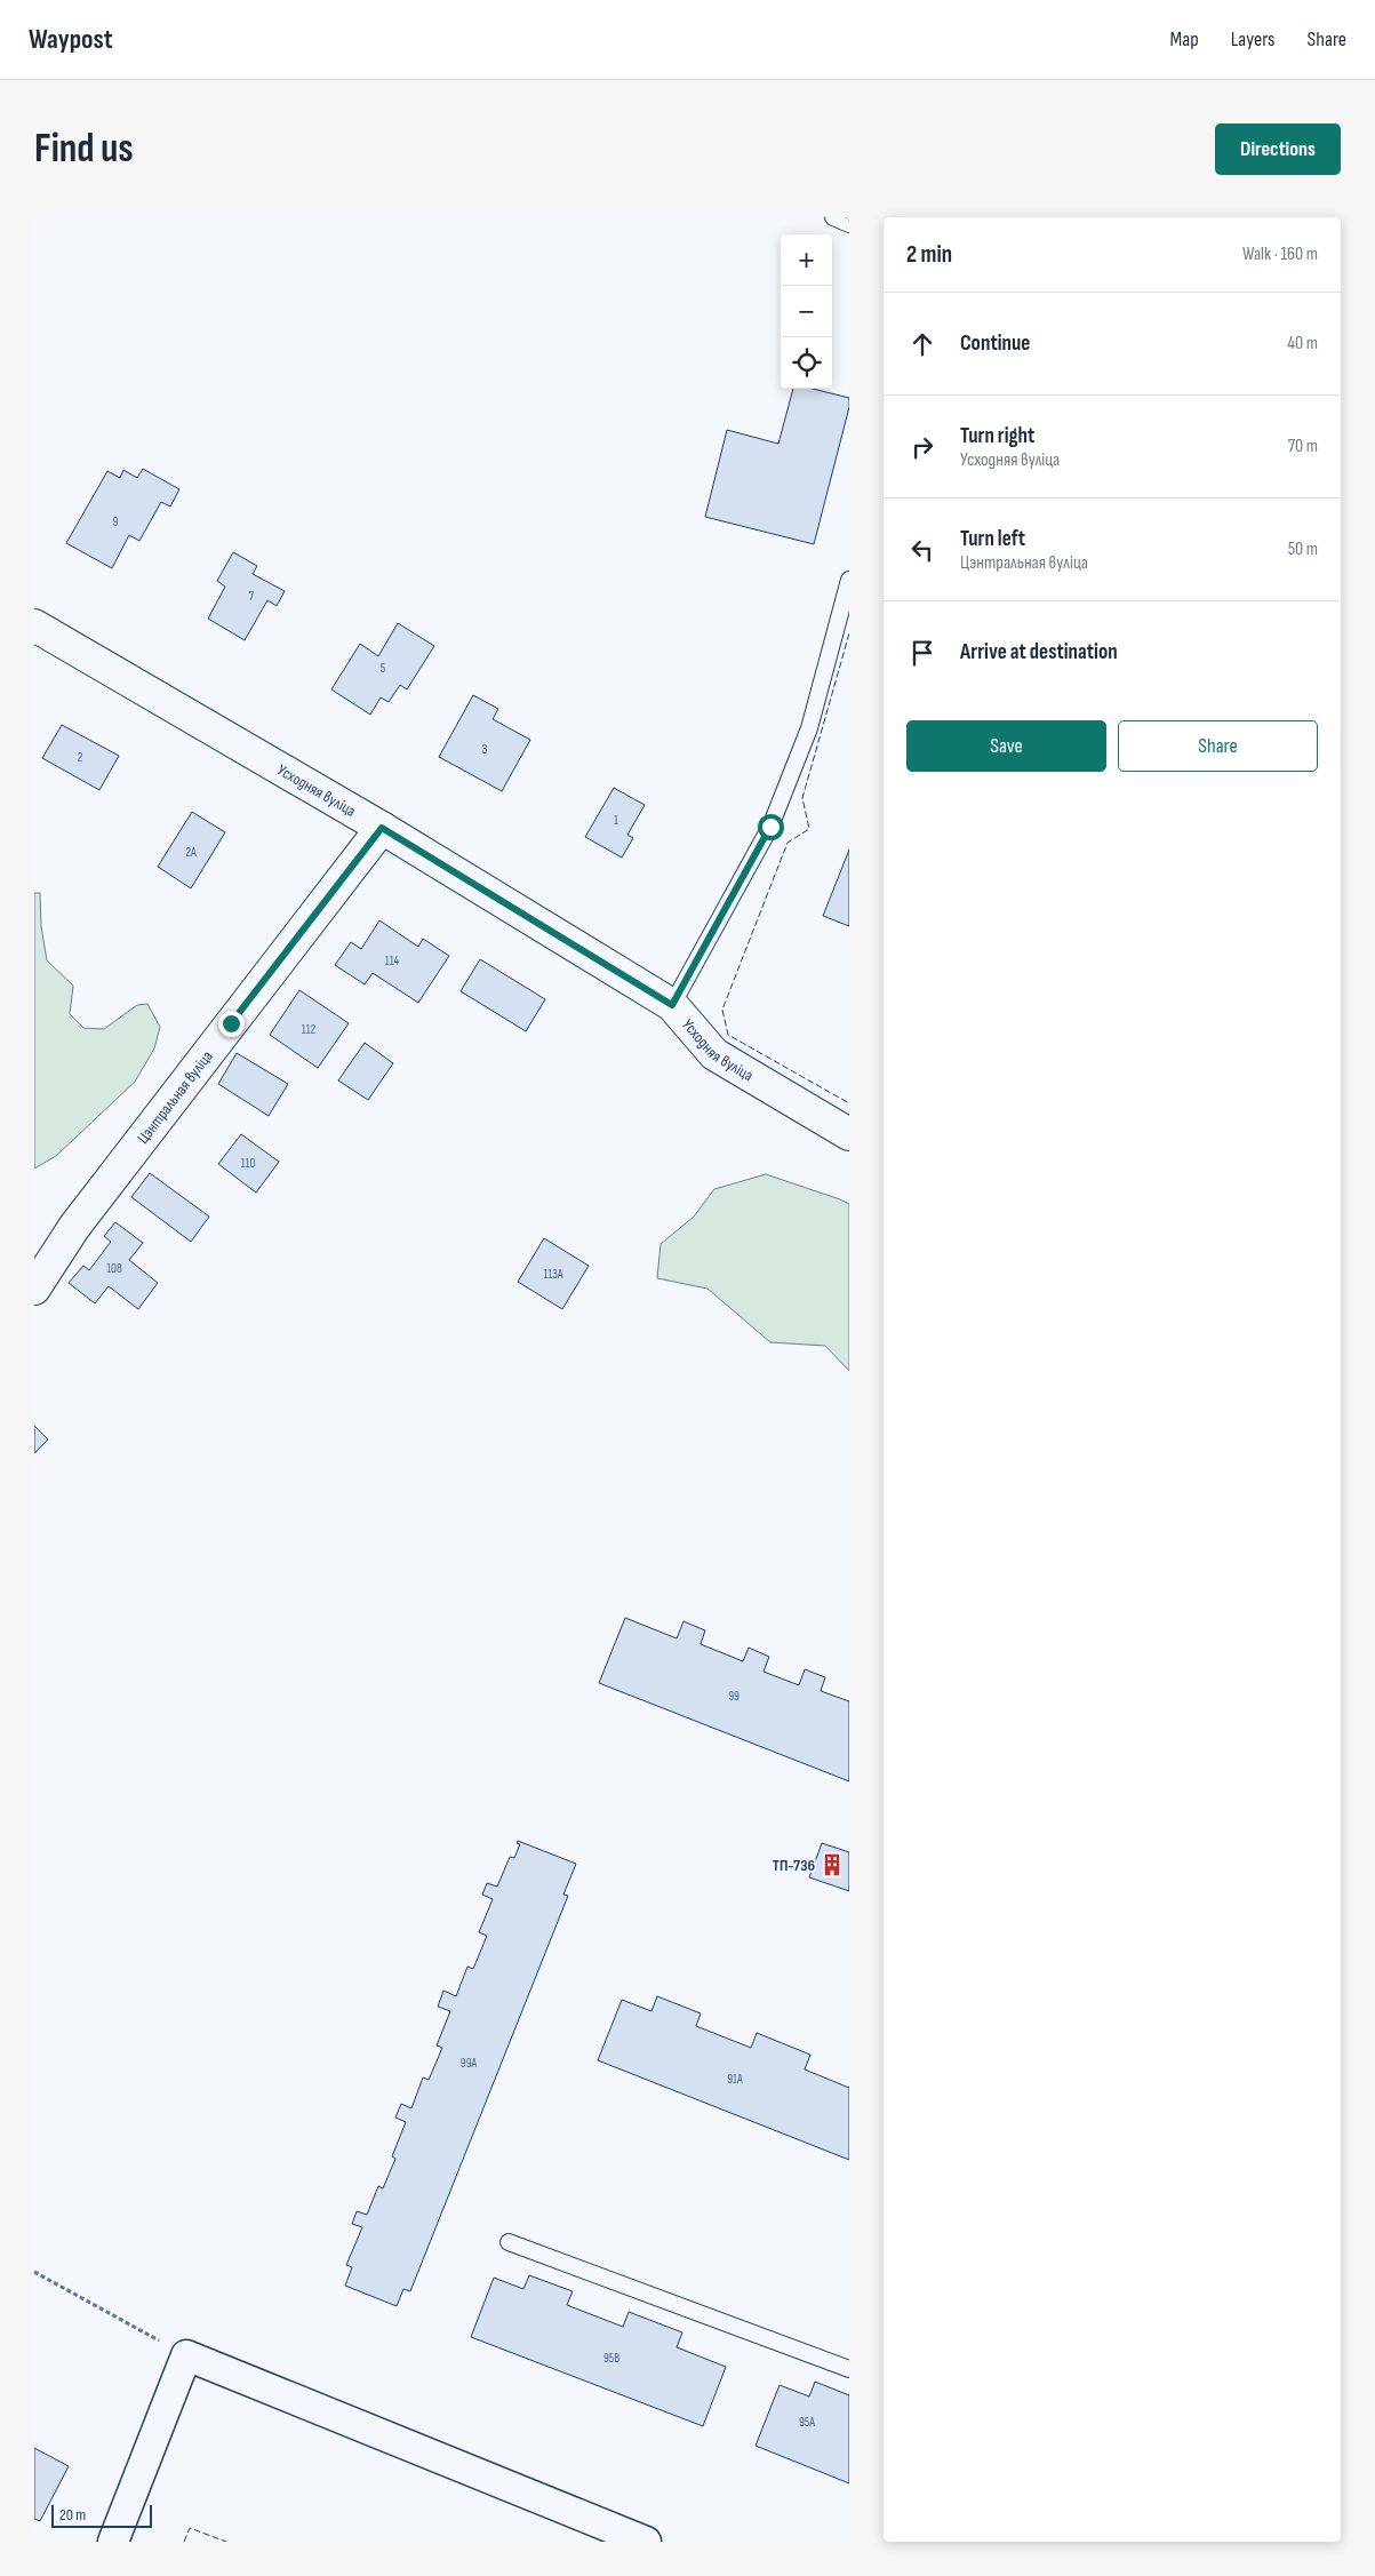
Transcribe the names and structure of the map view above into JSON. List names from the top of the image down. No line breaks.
{"streets":{"street":["Усходняя вуліца","Цэнтральная вуліца"]},"crossings":[["Усходняя вуліца","Цэнтральная вуліца"]],"places":{"building":["ТП-736"]},"house_numbers":["9","7","5","3","2","1","2А","114","112","110","108","113А","99","99А","91А","95В","95А"],"scale_bar":"20 m","page":{"header":"Waypost","nav":["Map","Layers","Share"],"buttons":["Directions",["Save","Share"]],"title":"Find us","heading":["2 min","Walk · 160 m"],"map_buttons":["+","−"],"list":[["Continue","40 m"],["Turn right","Усходняя вуліца","70 m"],["Turn left","Цэнтральная вуліца","50 m"],"Arrive at destination"],"scale":"20 m"}}
